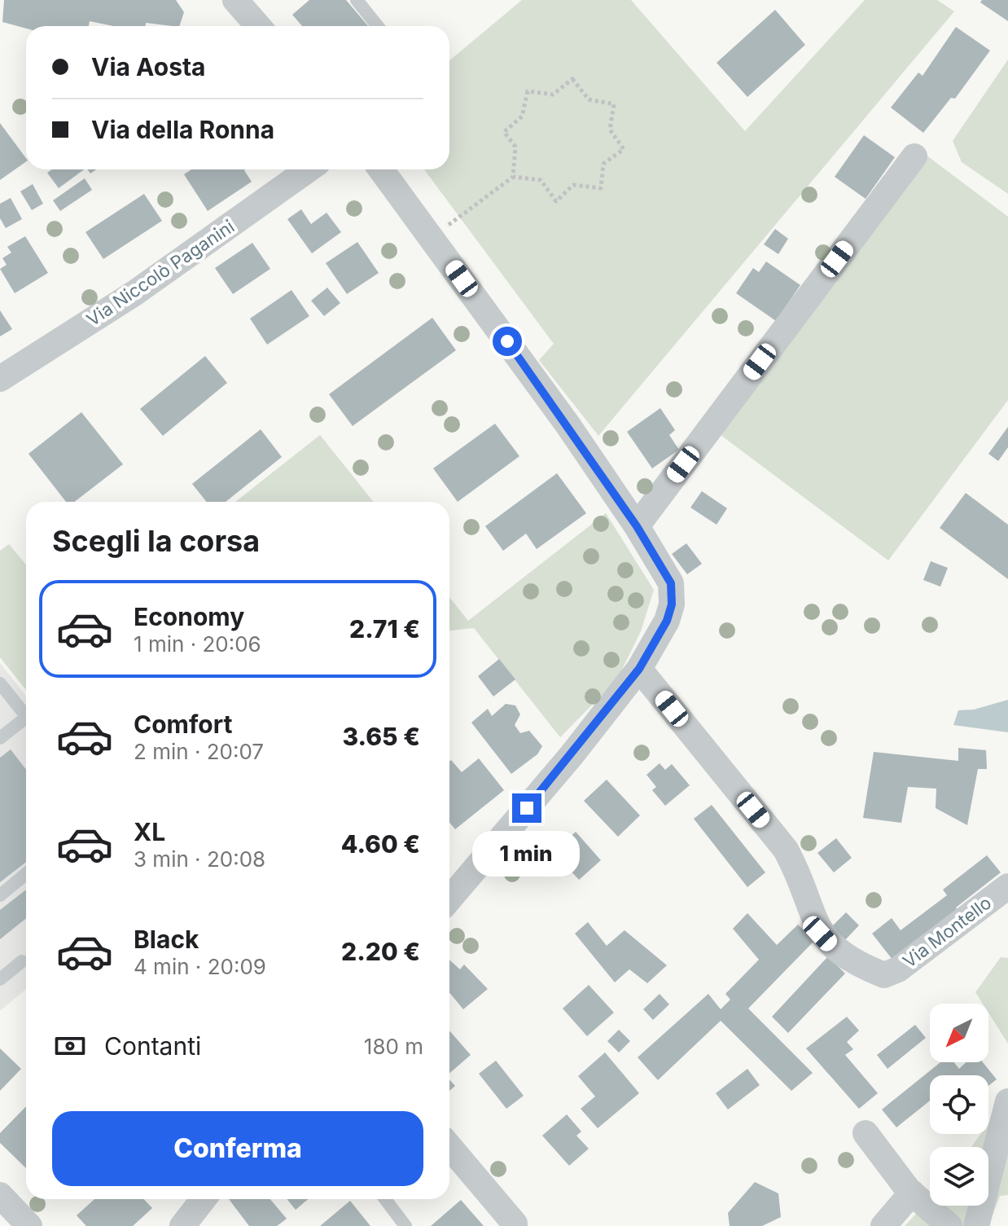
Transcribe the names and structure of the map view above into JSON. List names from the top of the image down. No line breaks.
{"streets":{"street":["Via Niccolò Paganini","Via Montello"]},"north":"bottom left","page":{"banner":["Via Aosta","Via della Ronna"],"heading":"Scegli la corsa","list":[{"name":"Economy","note":"1 min · 20:06","value":"2.71 €"},{"name":"Comfort","note":"2 min · 20:07","value":"3.65 €"},{"name":"XL","note":"3 min · 20:08","value":"4.60 €"},{"name":"Black","note":"4 min · 20:09","value":"2.20 €"}],"bubble":"1 min","pay":["Contanti","180 m"],"buttons":"Conferma"}}
